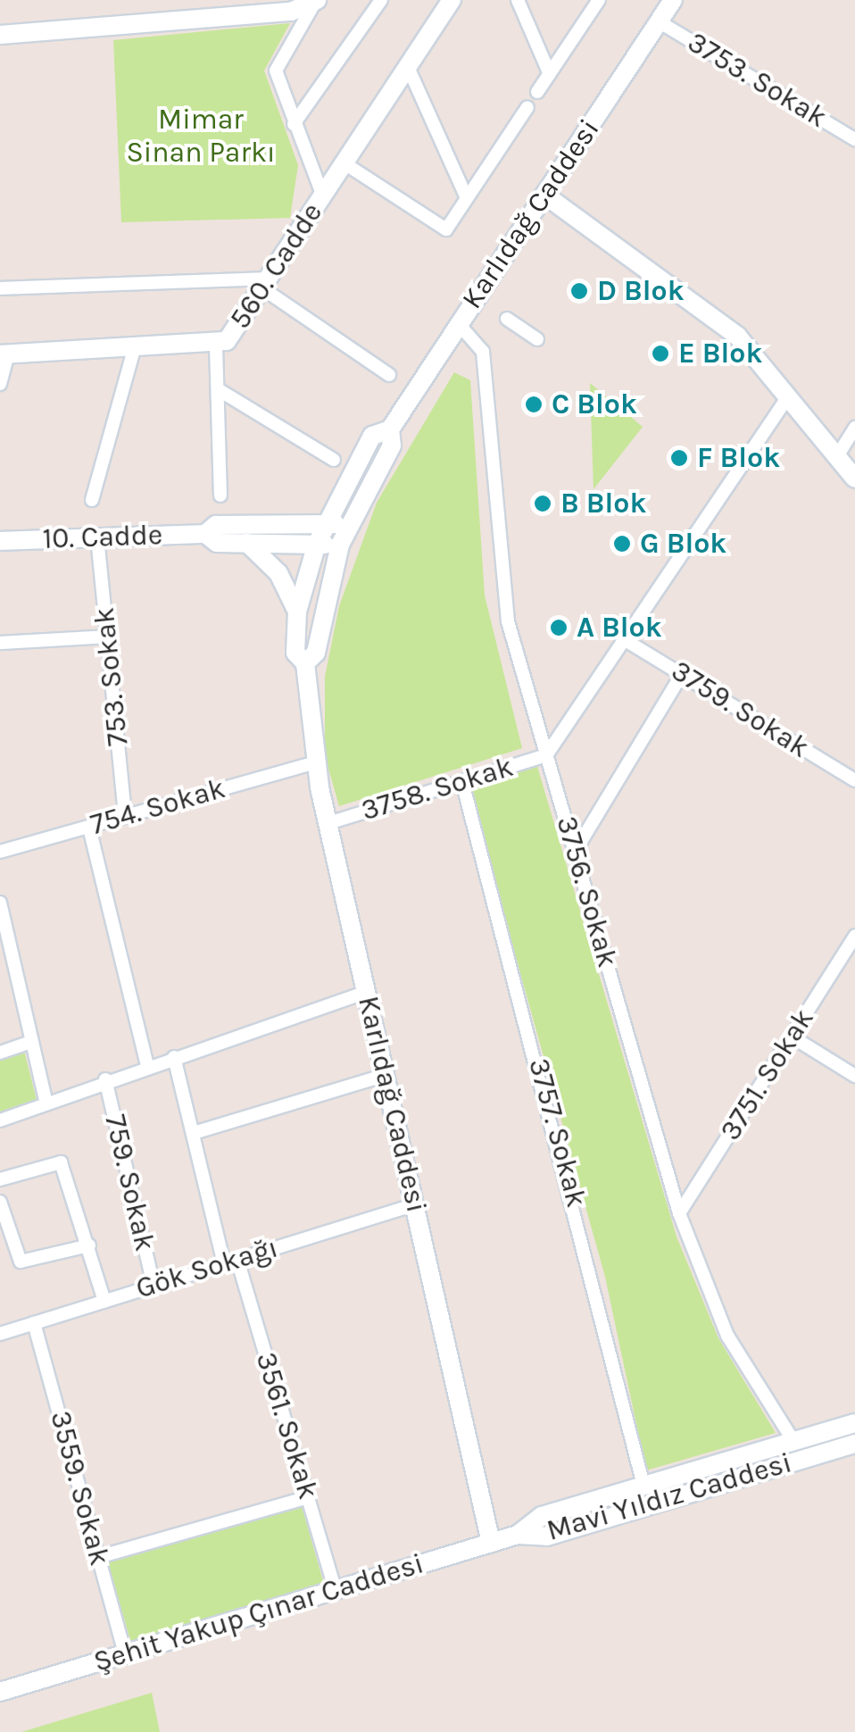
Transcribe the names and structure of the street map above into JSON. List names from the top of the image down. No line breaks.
{"streets":{"main road":["Karlıdağ Caddesi","560. Cadde","10. Cadde","Mavi Yıldız Caddesi","Şehit Yakup Çınar Caddesi"],"street":["3753. Sokak","753. Sokak","3759. Sokak","3758. Sokak","754. Sokak","3756. Sokak","3751. Sokak","3757. Sokak","759. Sokak","Gök Sokağı","3561. Sokak","3559. Sokak"]},"crossings":[["3753. Sokak","Karlıdağ Caddesi"],["Karlıdağ Caddesi","10. Cadde"],["Karlıdağ Caddesi","3758. Sokak"],["Karlıdağ Caddesi","754. Sokak"],["Karlıdağ Caddesi","3756. Sokak"],["Karlıdağ Caddesi","Gök Sokağı"],["Karlıdağ Caddesi","Şehit Yakup Çınar Caddesi"],["10. Cadde","753. Sokak"],["753. Sokak","754. Sokak"],["3758. Sokak","3756. Sokak"],["3758. Sokak","3757. Sokak"],["3756. Sokak","3751. Sokak"],["3756. Sokak","Mavi Yıldız Caddesi"],["3757. Sokak","Mavi Yıldız Caddesi"],["759. Sokak","Gök Sokağı"],["Gök Sokağı","3561. Sokak"],["Gök Sokağı","3559. Sokak"],["3561. Sokak","Şehit Yakup Çınar Caddesi"],["3559. Sokak","Şehit Yakup Çınar Caddesi"],["Mavi Yıldız Caddesi","Şehit Yakup Çınar Caddesi"]],"parks":["Mimar Sinan Parkı"],"places":["D Blok","E Blok","C Blok","F Blok","B Blok","G Blok","A Blok"]}
